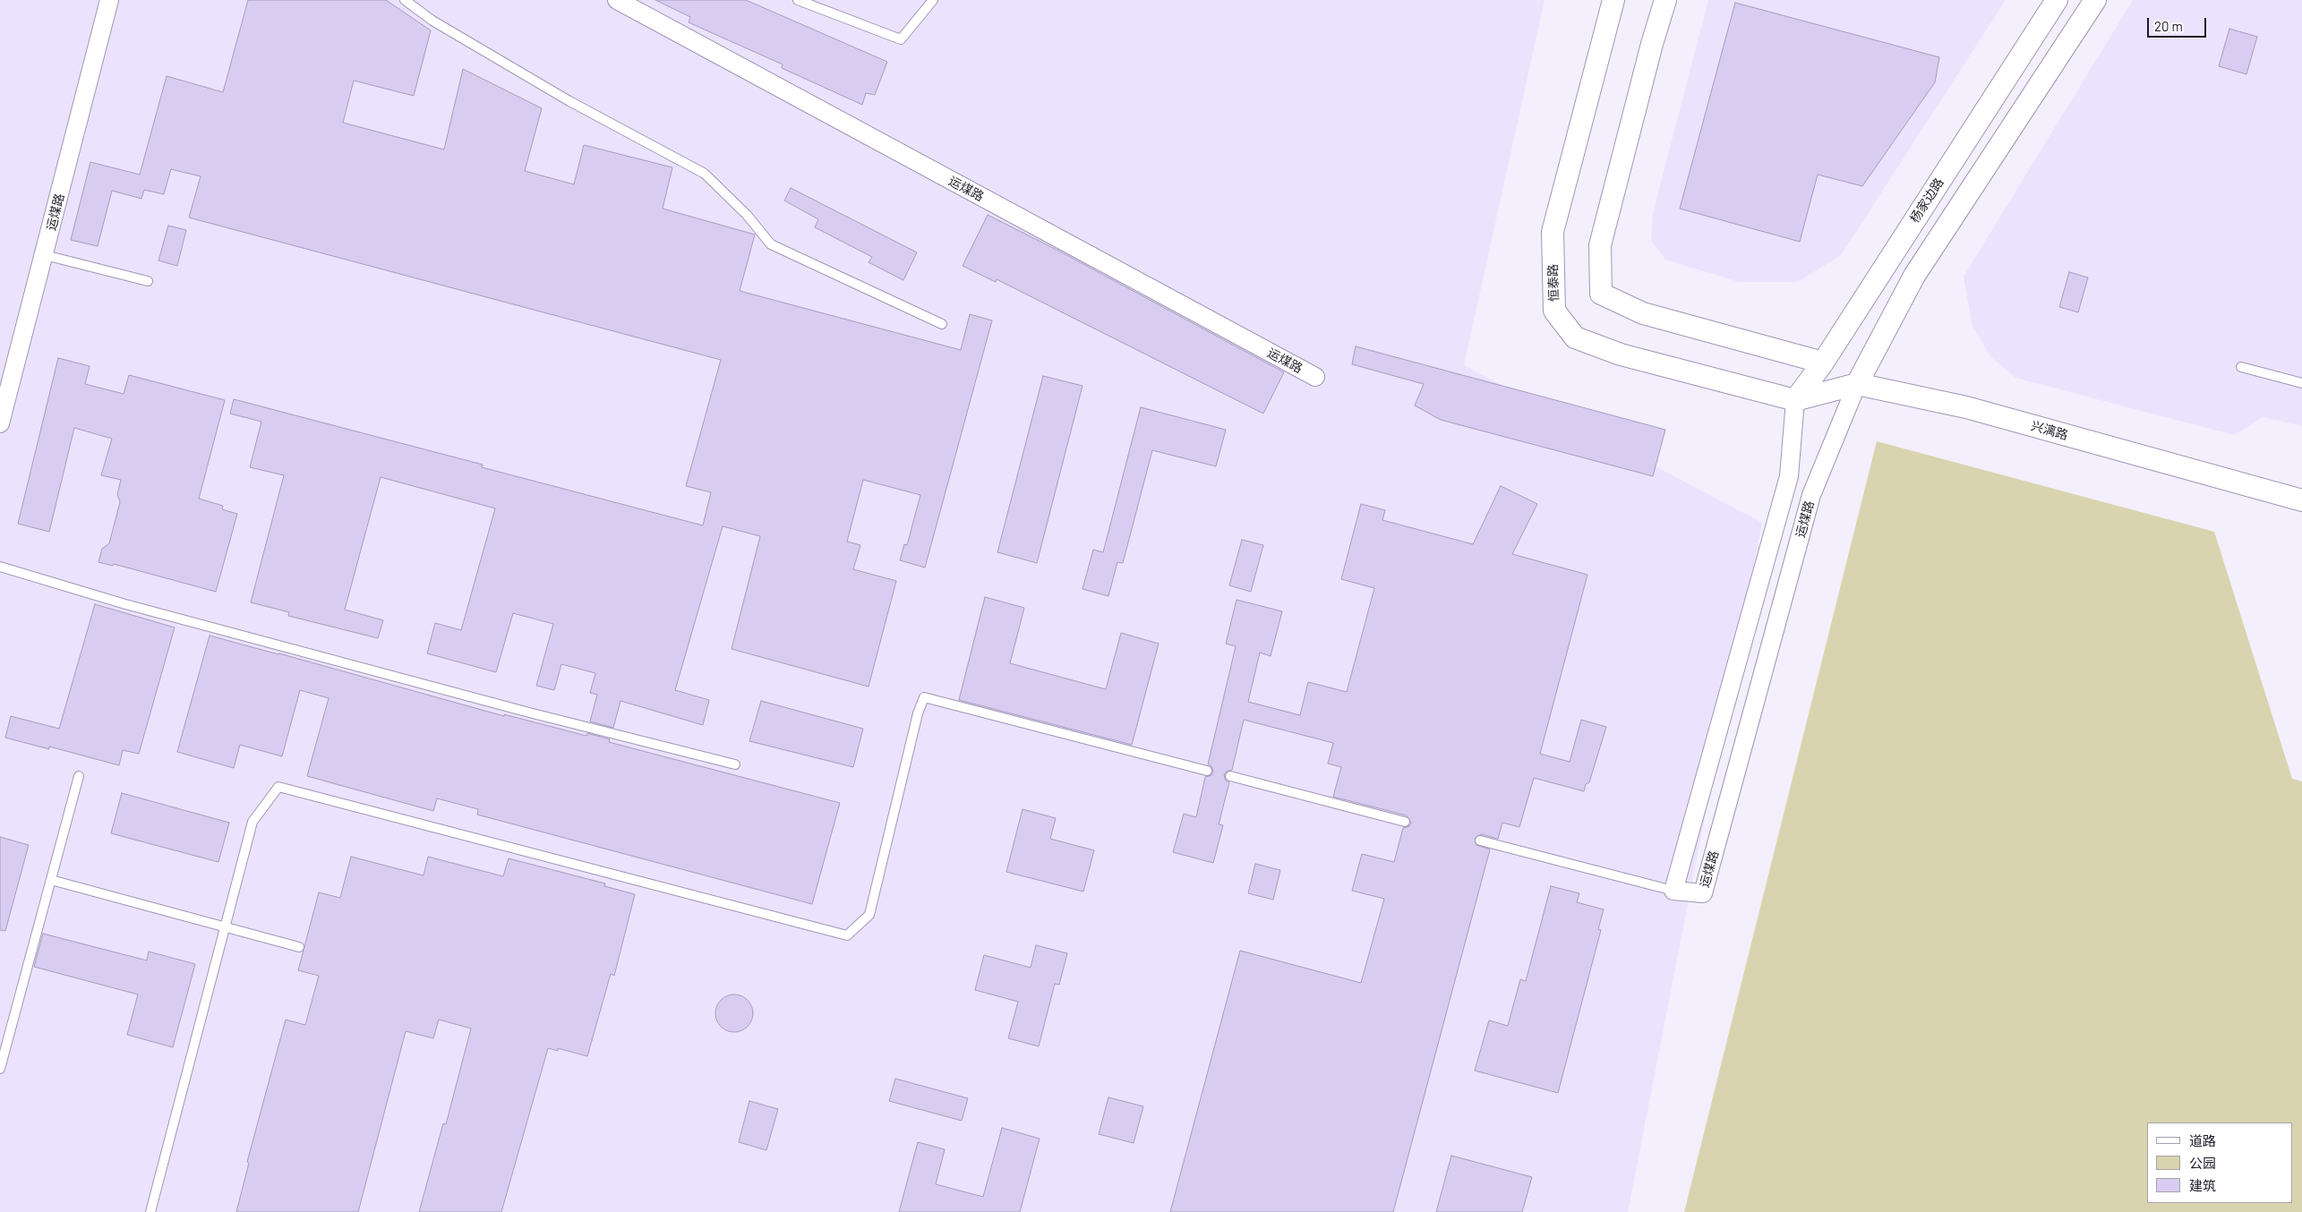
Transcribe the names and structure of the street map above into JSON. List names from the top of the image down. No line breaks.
{"streets":{"street":["运煤路","杨家边路","恒泰路","兴漓路"]},"crossings":[["运煤路","兴漓路"],["杨家边路","恒泰路"],["杨家边路","兴漓路"],["恒泰路","兴漓路"]],"legend":["道路","公园","建筑"],"scale_bar":"20 m"}
